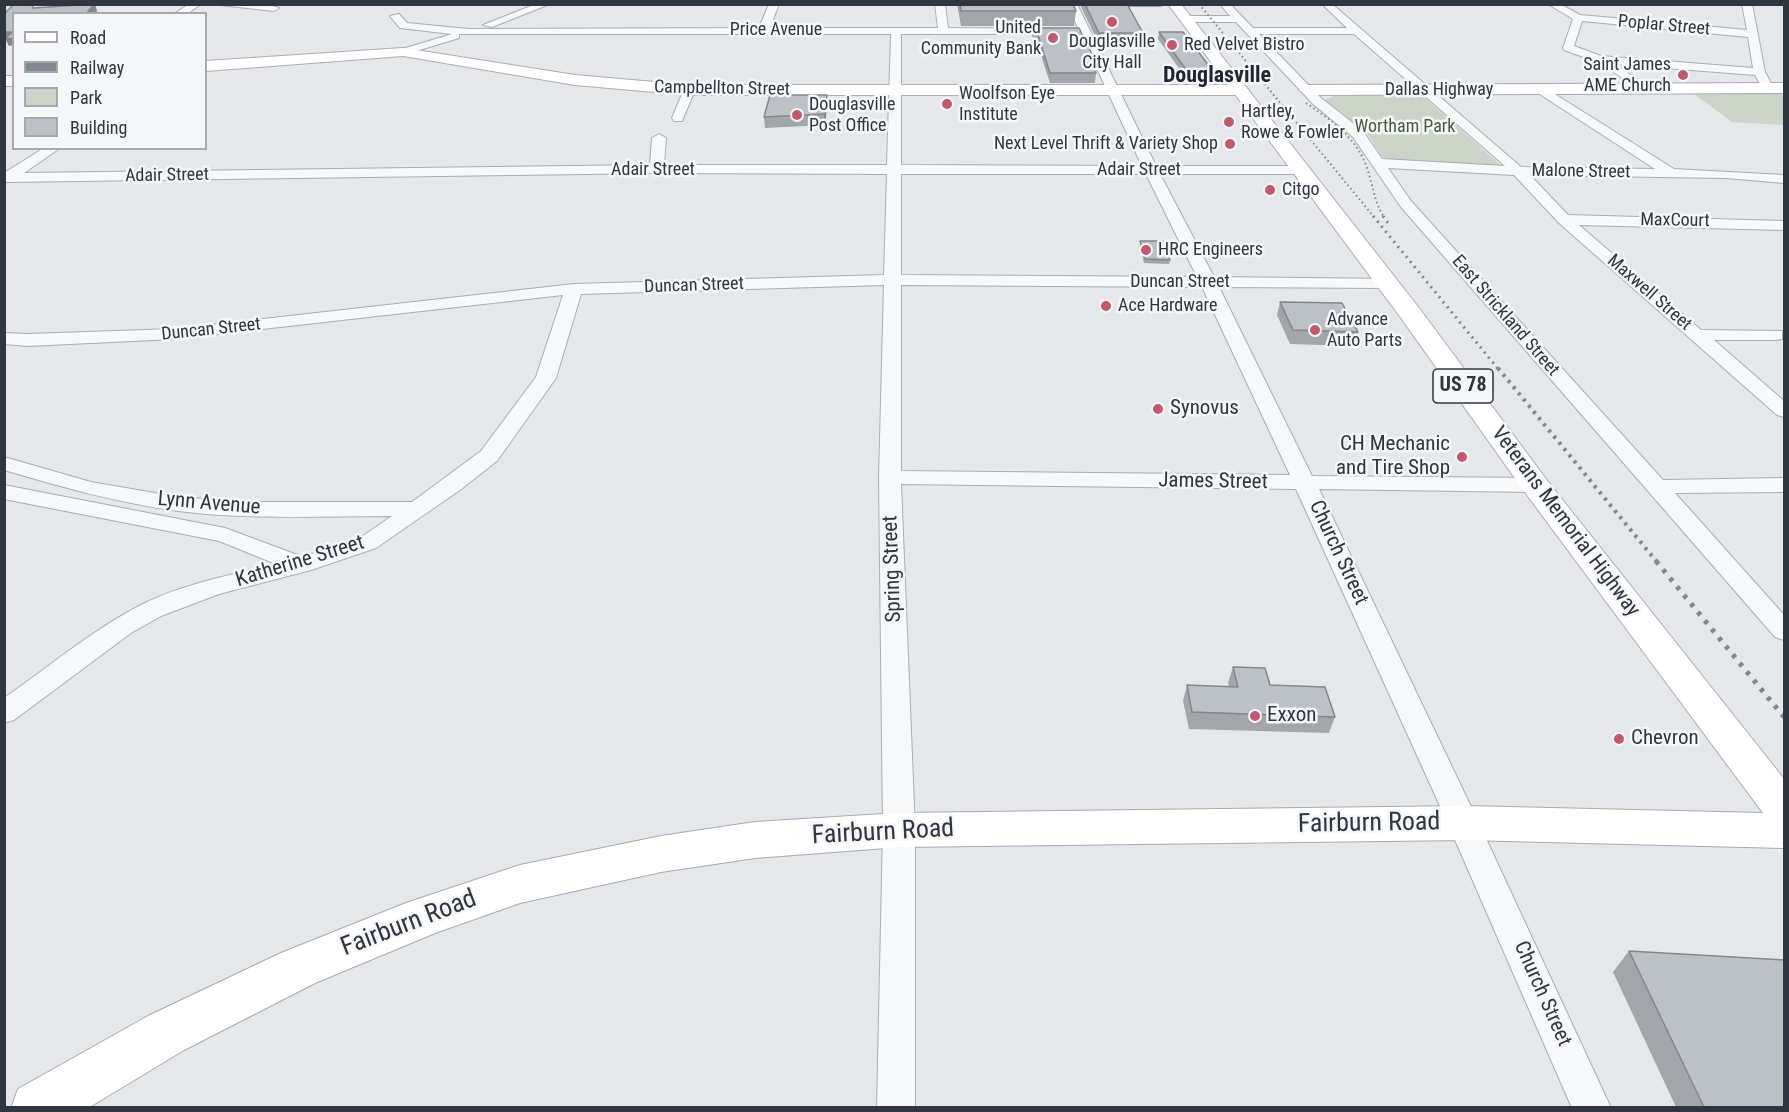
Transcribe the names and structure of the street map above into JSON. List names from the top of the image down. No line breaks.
{"streets":{"main road":["Campbellton Street","Dallas Highway","US 78","Veterans Memorial Highway","Fairburn Road"],"street":["Poplar Street","Price Avenue","Adair Street","Malone Street","MaxCourt","Duncan Street","Maxwell Street","East Strickland Street","James Street","Lynn Avenue","Church Street","Katherine Street","Spring Street"]},"crossings":[["Price Avenue","Church Street"],["Price Avenue","Spring Street"],["Campbellton Street","Veterans Memorial Highway"],["Campbellton Street","Church Street"],["Campbellton Street","Spring Street"],["Dallas Highway","Maxwell Street"],["Dallas Highway","East Strickland Street"],["Adair Street","Veterans Memorial Highway"],["Adair Street","Church Street"],["Adair Street","Spring Street"],["Malone Street","Maxwell Street"],["Malone Street","East Strickland Street"],["MaxCourt","Maxwell Street"],["Duncan Street","Veterans Memorial Highway"],["Duncan Street","Church Street"],["Duncan Street","Katherine Street"],["Duncan Street","Spring Street"],["James Street","Veterans Memorial Highway"],["James Street","Church Street"],["James Street","Spring Street"],["Lynn Avenue","Katherine Street"],["Church Street","Fairburn Road"],["Spring Street","Fairburn Road"]],"districts":["Douglasville"],"parks":["Wortham Park"],"places":["Douglasville City Hall","United Community Bank","Red Velvet Bistro","Saint James AME Church","Woolfson Eye Institute","Douglasville Post Office","Hartley, Rowe & Fowler","Next Level Thrift & Variety Shop","Citgo","HRC Engineers","Ace Hardware","Advance Auto Parts","Synovus","CH Mechanic and Tire Shop","Exxon","Chevron"],"legend":["Road","Railway","Park","Building"]}
